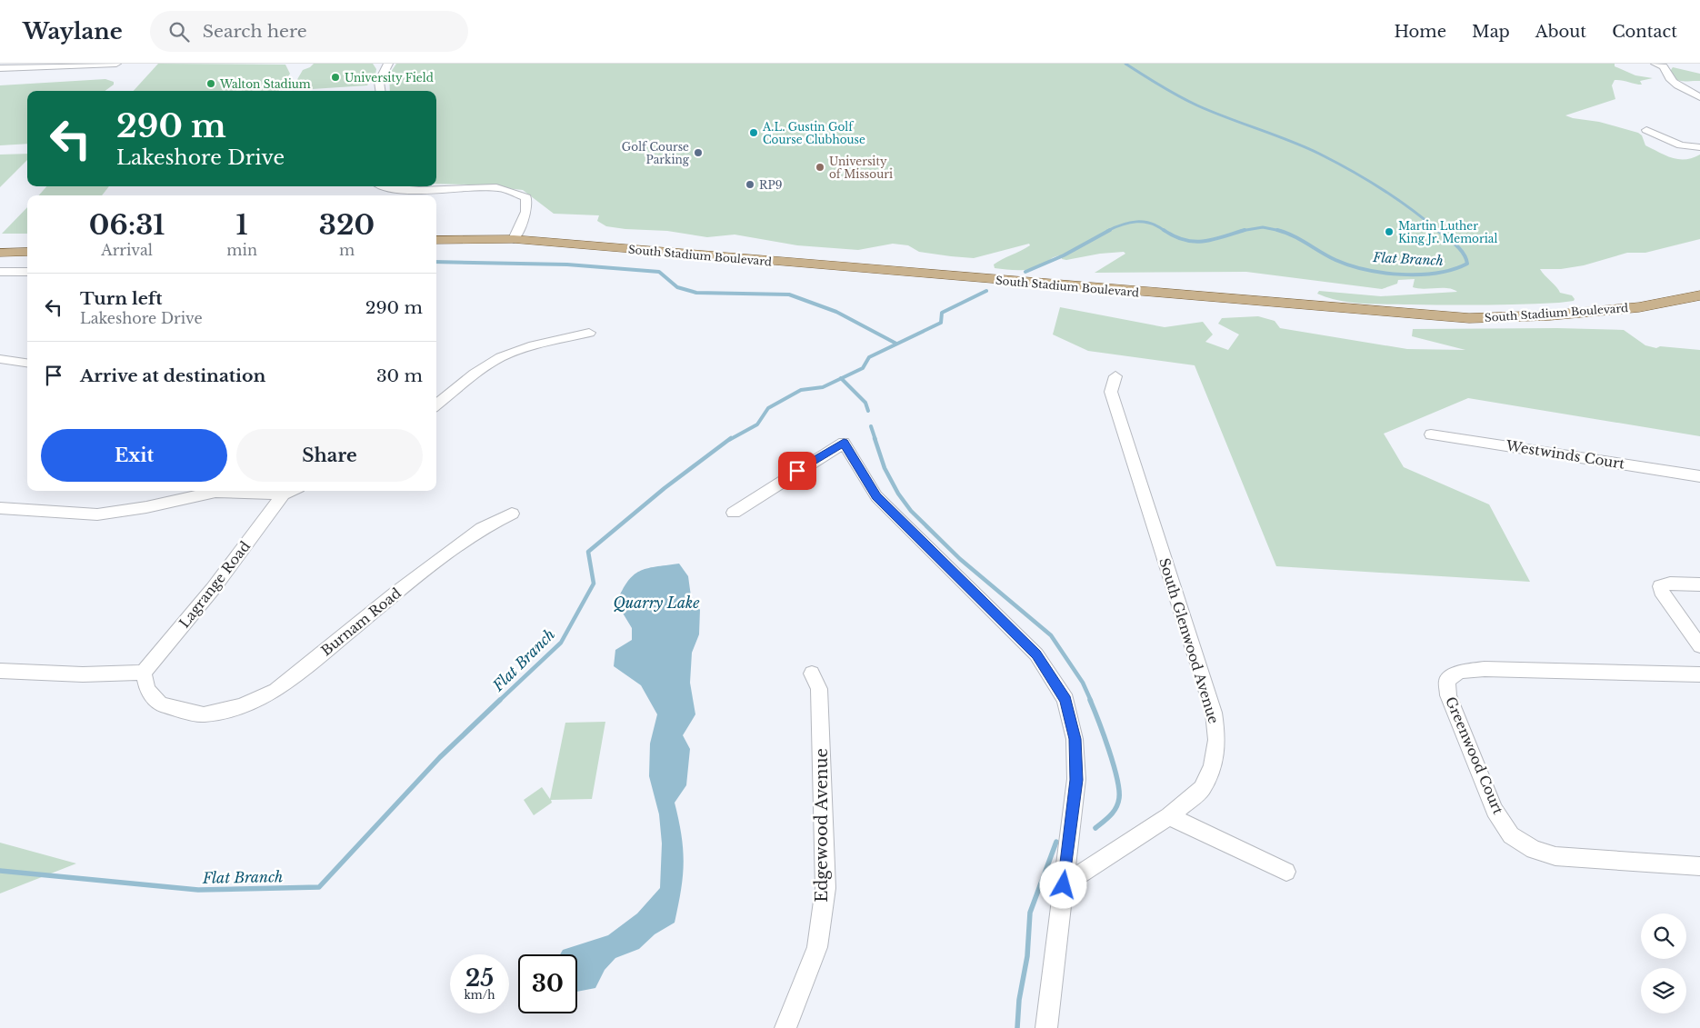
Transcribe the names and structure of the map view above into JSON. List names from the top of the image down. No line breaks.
{"streets":{"main road":["South Stadium Boulevard"],"street":["Westwinds Court","Lagrange Road","Burnam Road","South Glenwood Avenue","Greenwood Court","Edgewood Avenue"]},"crossings":[["Lagrange Road","Burnam Road"]],"water":["Flat Branch","Quarry Lake"],"places":["University Field","Walton Stadium","A.L. Gustin Golf Course Clubhouse","Golf Course Parking","University of Missouri","RP9","Martin Luther King Jr. Memorial"],"page":{"header":"Waylane","search":"Search here","nav":["Home","Map","About","Contact"],"turn":["290 m","Lakeshore Drive"],"eta":["06:31","Arrival","1","min","320","m"],"list":[{"name":"Turn left","note":"Lakeshore Drive","value":"290 m"},{"name":"Arrive at destination","value":"30 m"}],"buttons":["Exit","Share"],"speed":"25 km/h","limit":"30"}}
